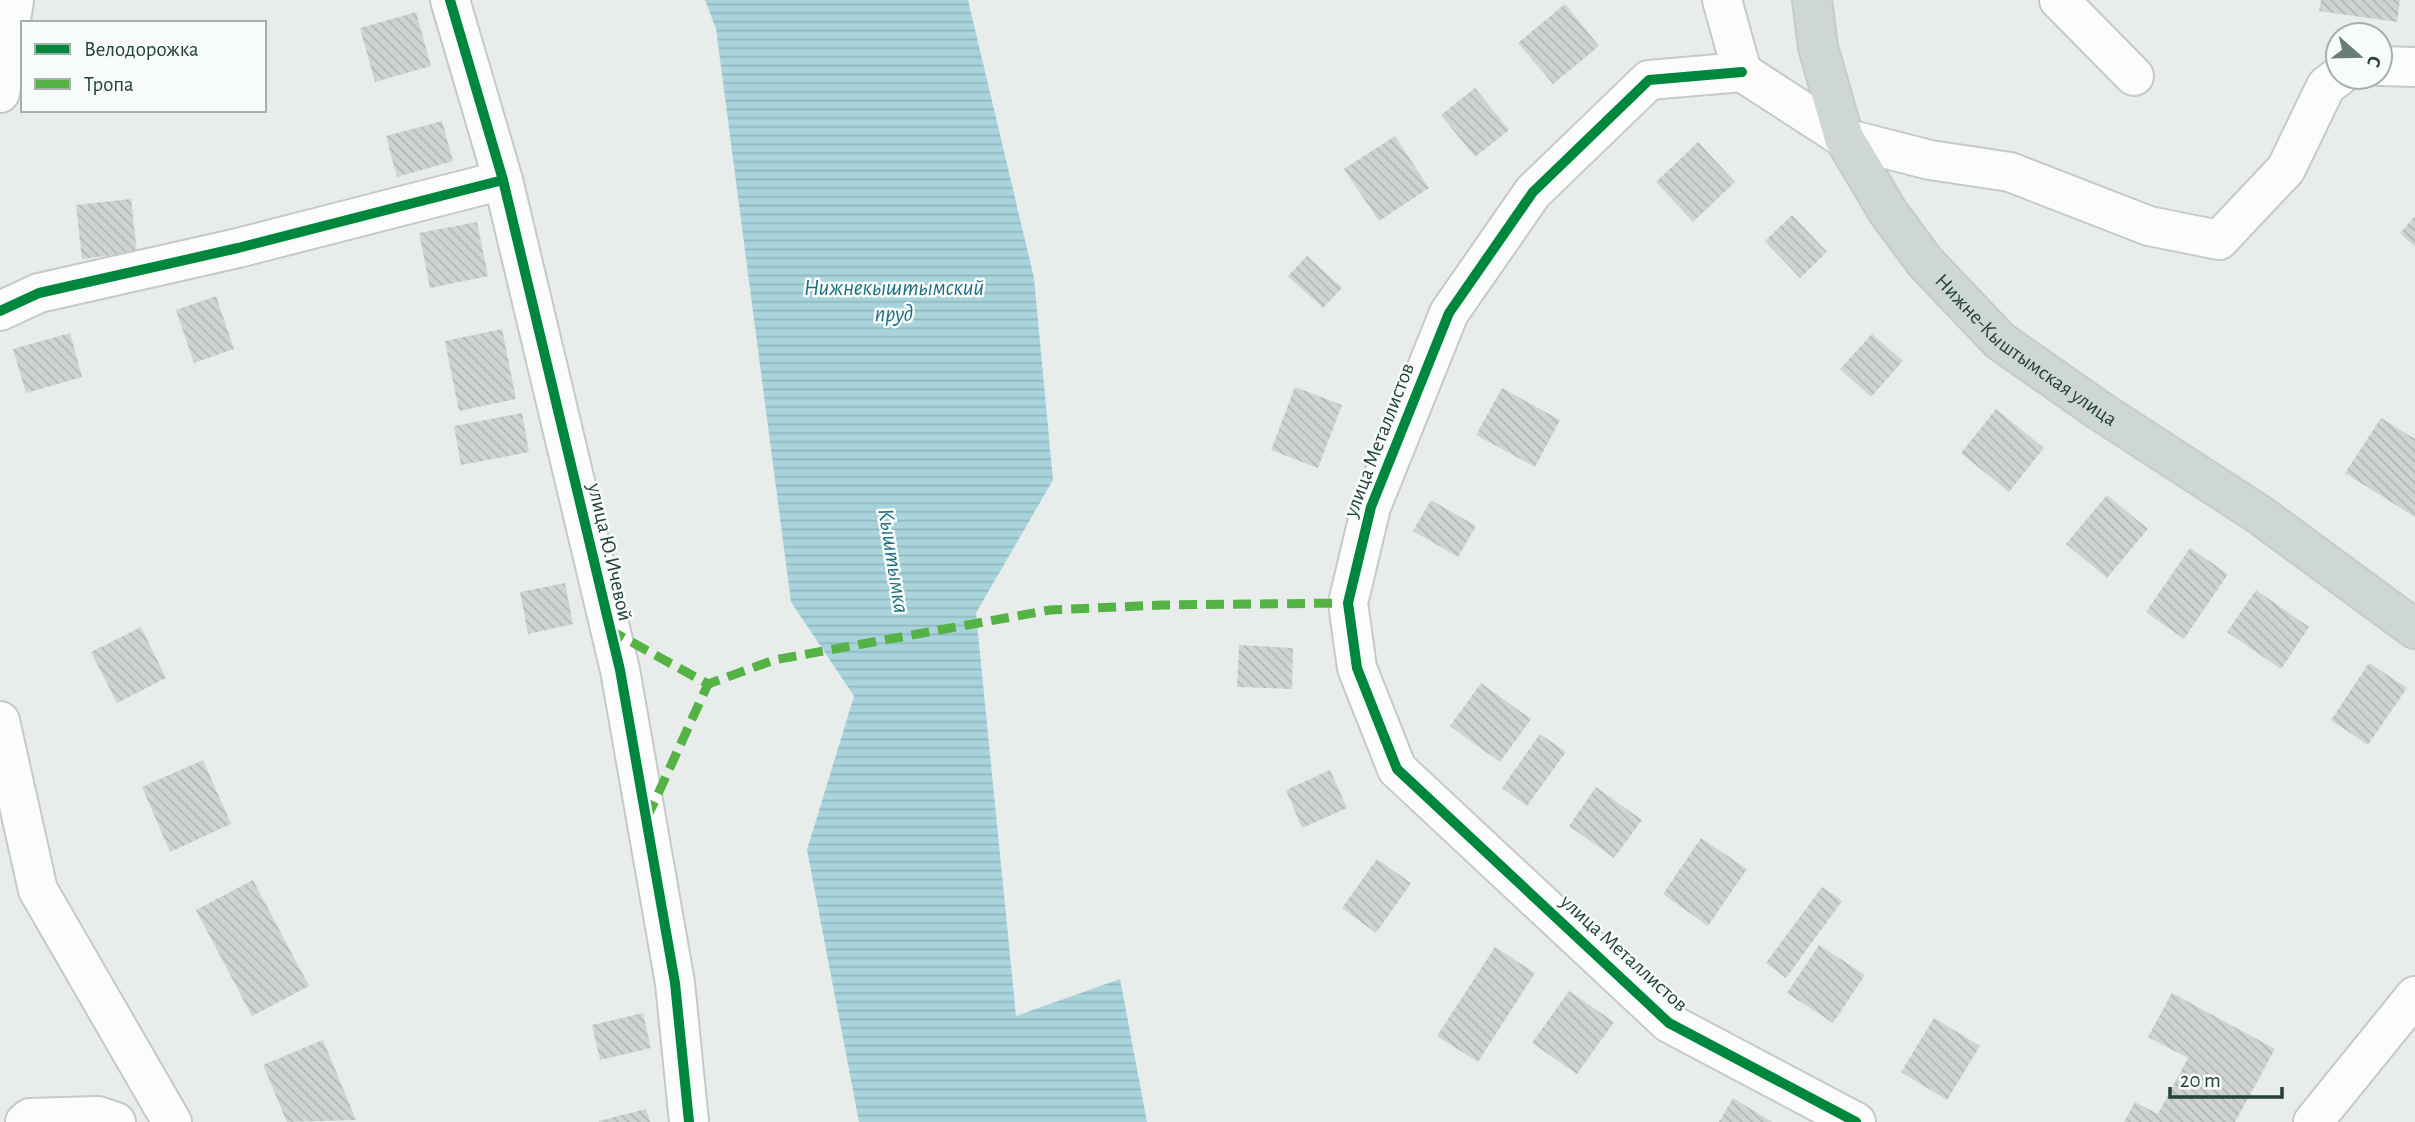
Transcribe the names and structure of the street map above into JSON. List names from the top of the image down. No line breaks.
{"streets":{"main road":["Нижне-Кыштымская улица"],"street":["улица Металлистов","улица Ю.Ичевой"]},"crossings":[["Нижне-Кыштымская улица","улица Металлистов"]],"water":["Нижнекыштымский пруд","Кыштымка"],"legend":["Велодорожка","Тропа"],"scale_bar":"20 m","north":"right"}
